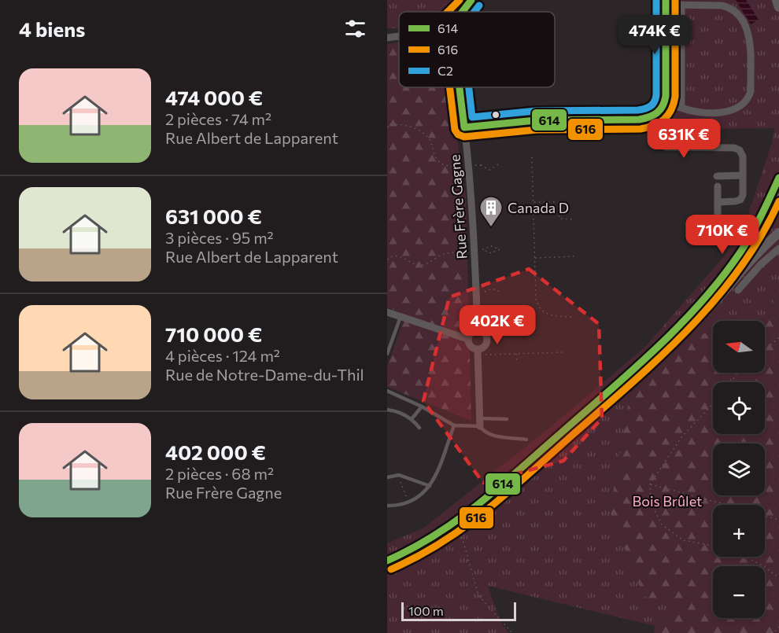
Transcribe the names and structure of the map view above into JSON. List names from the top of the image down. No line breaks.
{"streets":{"street":["Rue Frère Gagne"]},"parks":["Bois Brûlet"],"places":{"building":["Canada D"]},"lines":["transit line 614","transit line 616","transit line C2"],"legend":["614","616","C2"],"scale_bar":"100 m","north":"left","page":{"heading":"4 biens","price":["474K €","631K €","710K €","402K €"],"list":[{"name":"474 000 €","note":"2 pièces · 74 m² · Rue Albert de Lapparent"},{"name":"631 000 €","note":"3 pièces · 95 m² · Rue Albert de Lapparent"},{"name":"710 000 €","note":"4 pièces · 124 m² · Rue de Notre-Dame-du-Thil"},{"name":"402 000 €","note":"2 pièces · 68 m² · Rue Frère Gagne"}],"map_buttons":["+","−"],"scale":"100 m"}}
